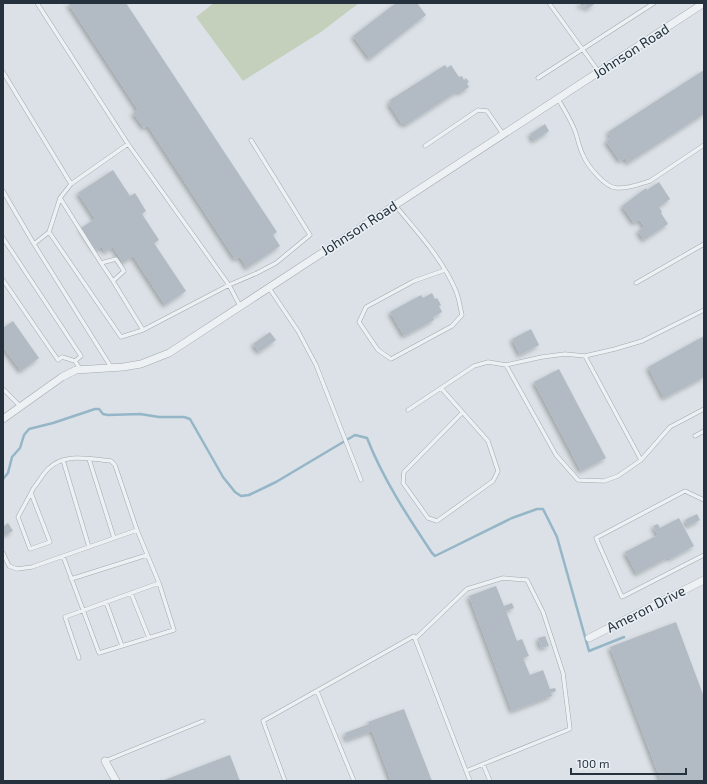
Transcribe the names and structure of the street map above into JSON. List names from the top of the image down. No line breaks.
{"streets":{"street":["Johnson Road","Ameron Drive"]},"scale_bar":"100 m"}
